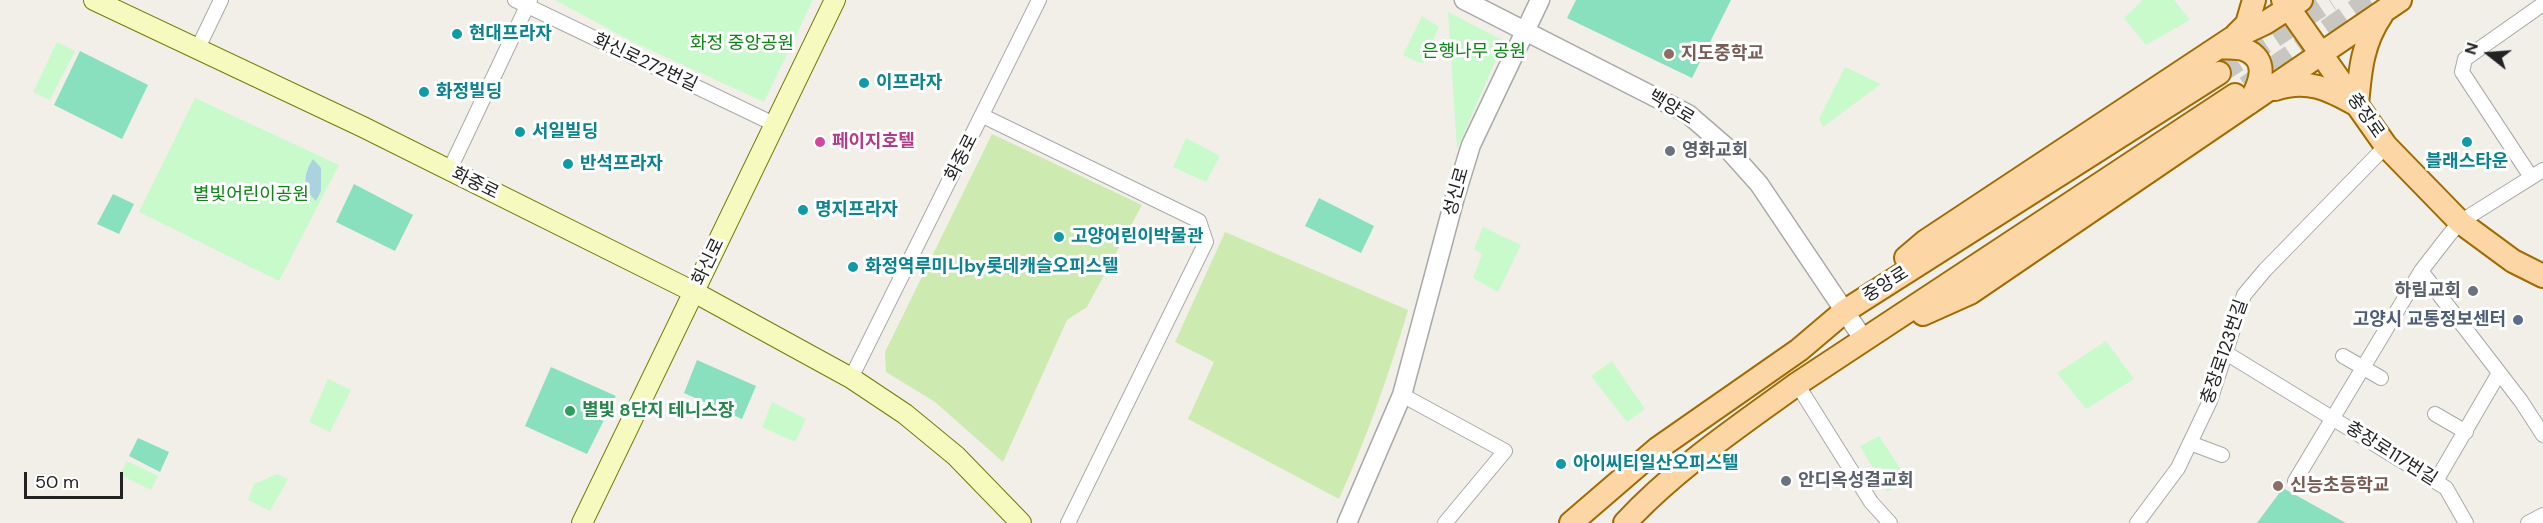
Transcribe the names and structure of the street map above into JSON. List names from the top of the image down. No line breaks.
{"streets":{"main road":["충장로","화중로","화신로","중앙로"],"street":["화신로272번길","백양로","성신로","충장로123번길","충장로117번길"]},"crossings":[["화신로272번길","화신로"],["백양로","성신로"],["백양로","중앙로"],["충장로","충장로123번길"],["충장로","충장로117번길"],["화중로","화신로"],["충장로123번길","충장로117번길"]],"parks":["화정 중앙공원","은행나무 공원","별빛어린이공원"],"places":["현대프라자","지도중학교","이프라자","화정빌딩","서일빌딩","페이지호텔","블래스타운","영화교회","반석프라자","명지프라자","고양어린이박물관","화정역루미니by롯데캐슬오피스텔","하림교회","고양시 교통정보센터","별빛 8단지 테니스장","아이씨티일산오피스텔","안디옥성결교회","신능초등학교"],"scale_bar":"50 m","north":"left"}
